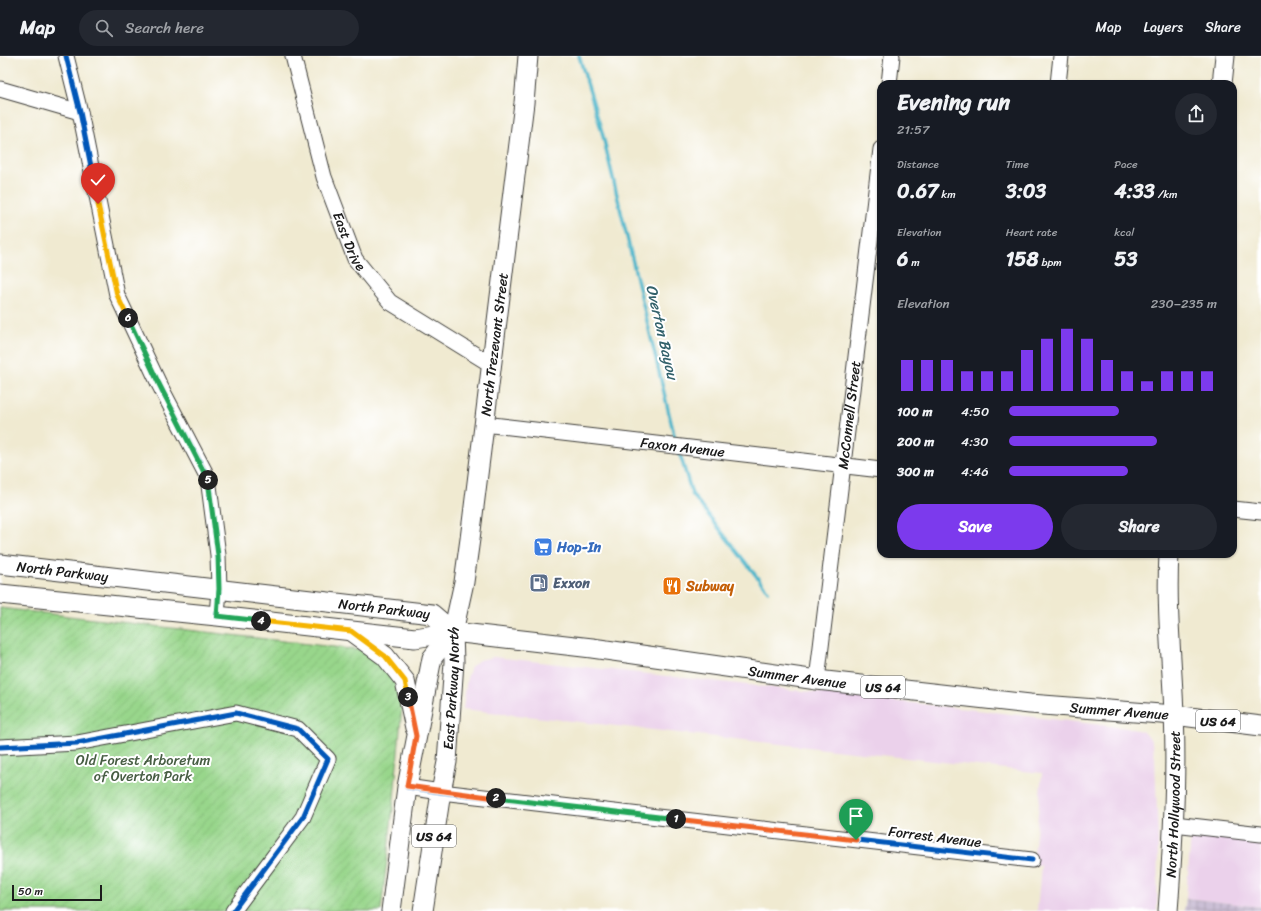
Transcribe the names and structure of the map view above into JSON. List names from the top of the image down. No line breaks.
{"streets":{"main road":["North Trezevant Street","North Parkway","Summer Avenue","US 64","East Parkway North","North Hollywood Street"],"street":["East Drive","McConnell Street","Faxon Avenue","Forrest Avenue"]},"crossings":[["East Drive","North Trezevant Street"],["North Trezevant Street","Faxon Avenue"],["North Trezevant Street","North Parkway"],["North Trezevant Street","Summer Avenue"],["North Trezevant Street","East Parkway North"],["McConnell Street","Faxon Avenue"],["McConnell Street","Summer Avenue"],["North Parkway","Summer Avenue"],["North Parkway","East Parkway North"],["Summer Avenue","East Parkway North"],["Summer Avenue","North Hollywood Street"],["East Parkway North","Forrest Avenue"]],"water":["Overton Bayou"],"parks":["Old Forest Arboretum of Overton Park"],"places":{"supermarket":["Hop-In"],"fuel station":["Exxon"],"restaurant":["Subway"]},"scale_bar":"50 m","page":{"header":"Map","search":"Search here","nav":["Map","Layers","Share"],"heading":["Evening run","21:57"],"stats":[["Distance","0.67 km"],["Time","3:03"],["Pace","4:33 /km"],["Elevation","6 m"],["Heart rate","158 bpm"],["kcal","53"]],"chart":["Elevation","230–235 m"],"pins":["6","5","4","3","2","1"],"list":[{"name":"100 m","note":"4:50"},{"name":"200 m","note":"4:30"},{"name":"300 m","note":"4:46"}],"buttons":["Save","Share"],"scale":"50 m"}}
